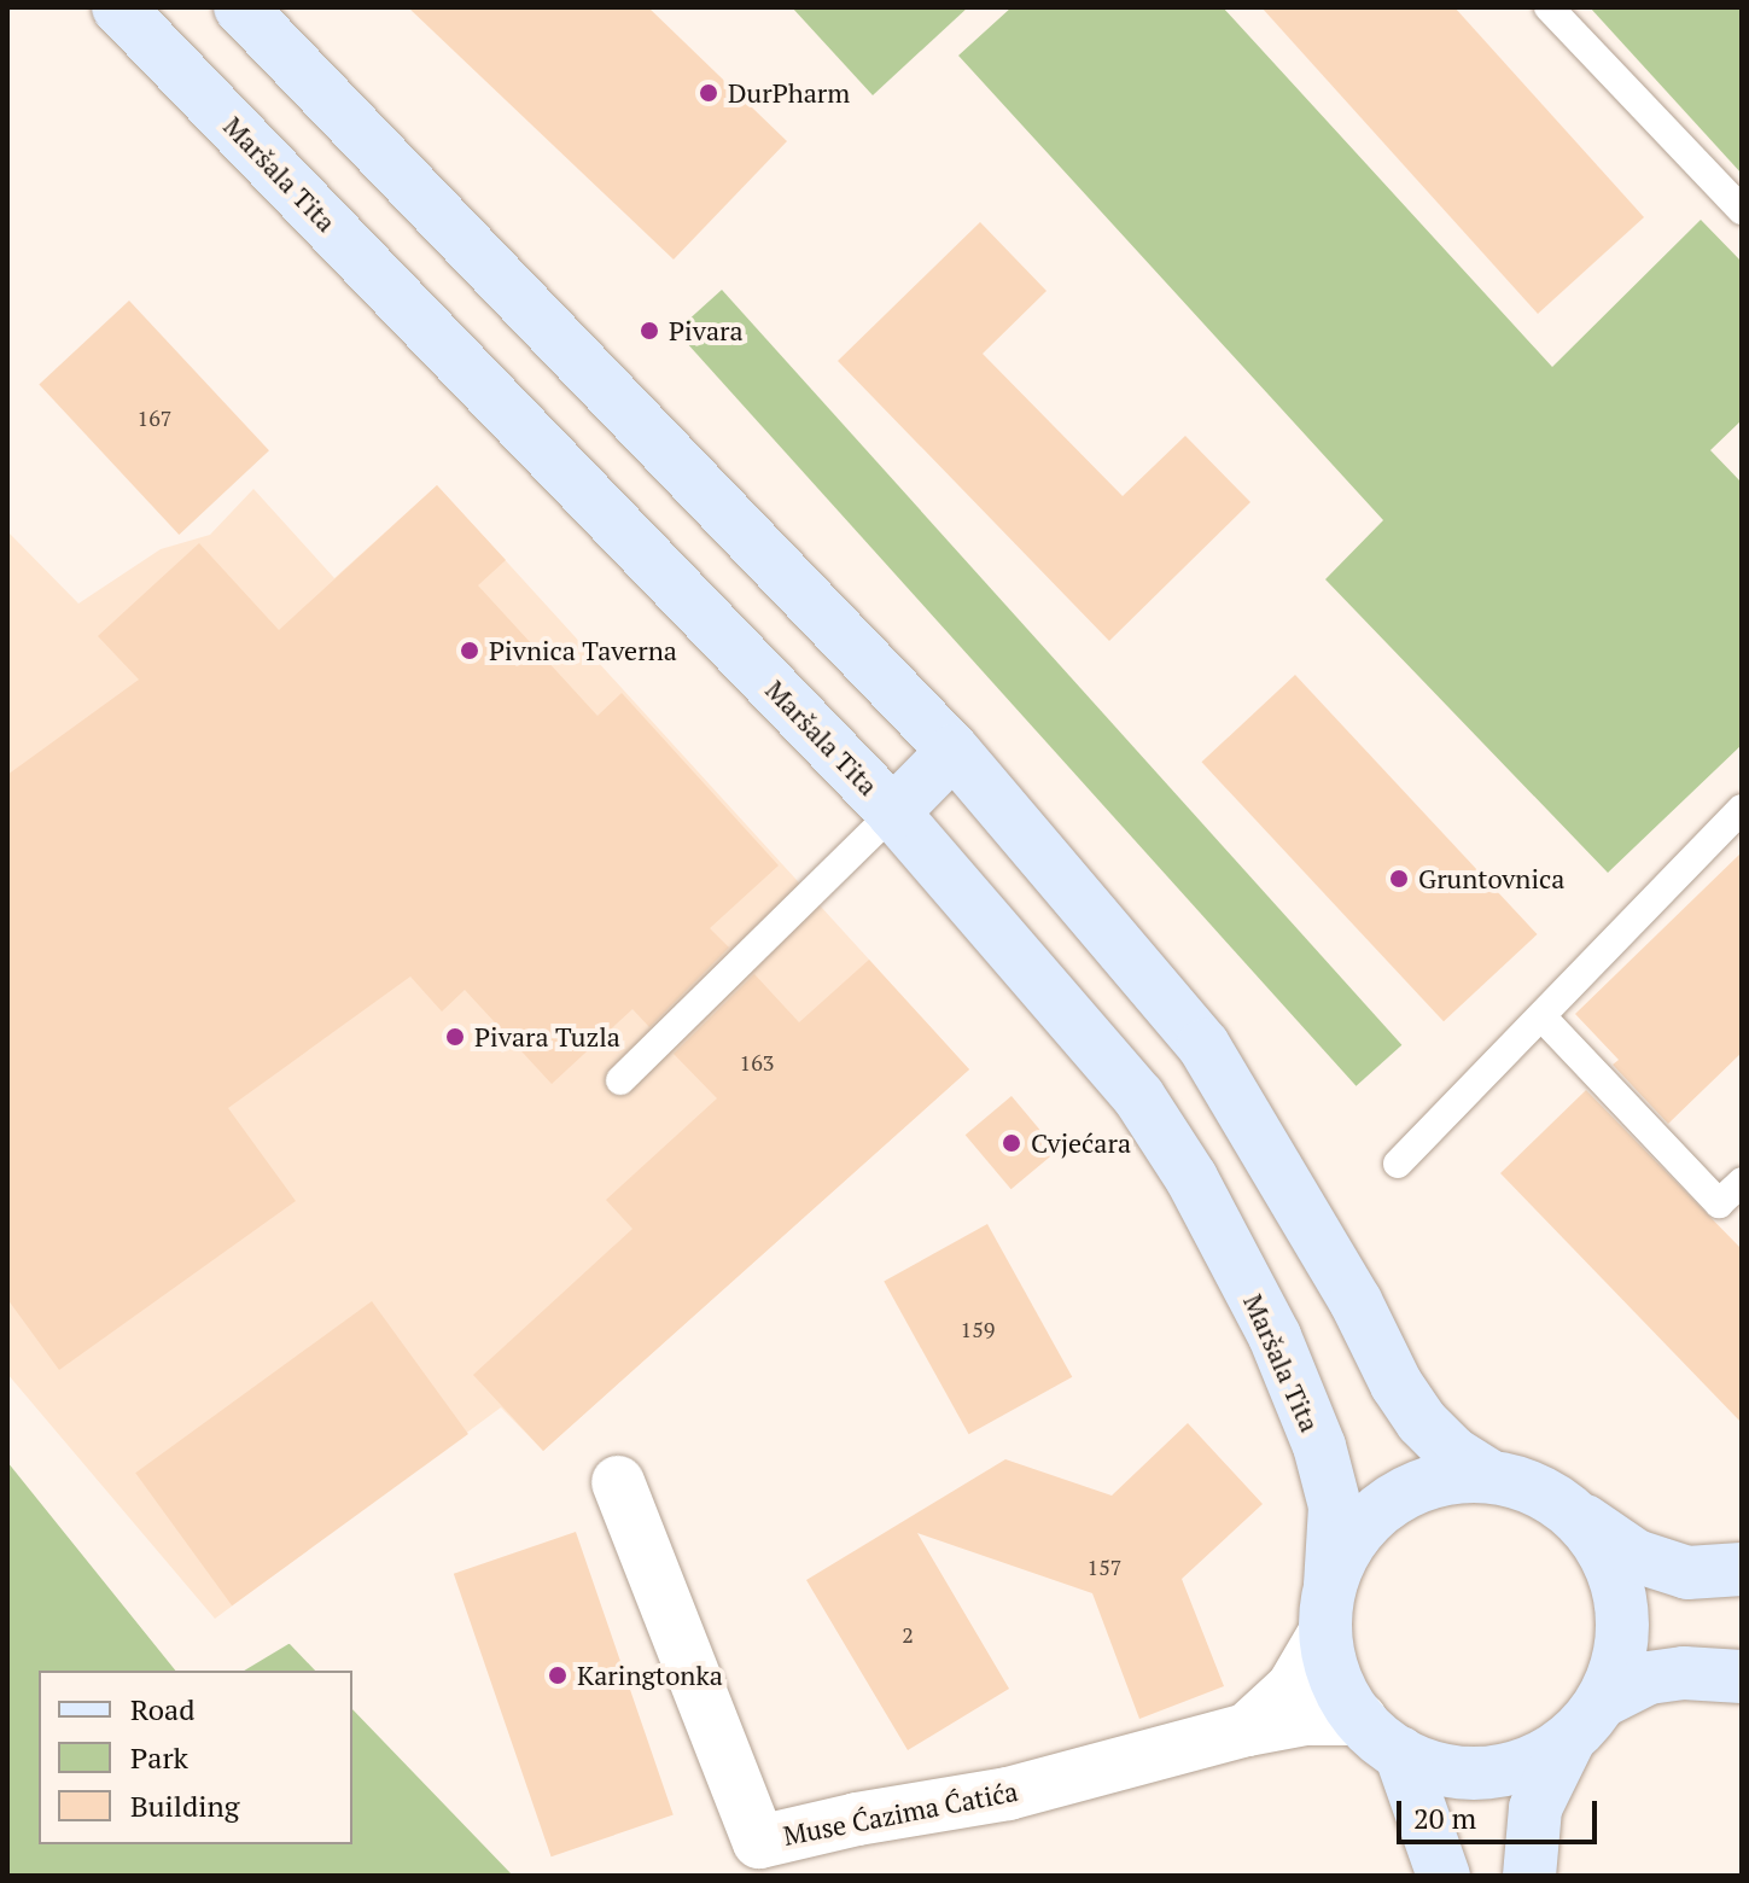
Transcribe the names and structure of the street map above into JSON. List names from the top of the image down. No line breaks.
{"streets":{"main road":["Maršala Tita"],"street":["Muse Ćazima Ćatića"]},"places":["DurPharm","Pivara","Pivnica Taverna","Gruntovnica","Pivara Tuzla","Cvjećara","Karingtonka"],"house_numbers":["167","163","159","157","2"],"legend":["Road","Park","Building"],"scale_bar":"20 m"}
